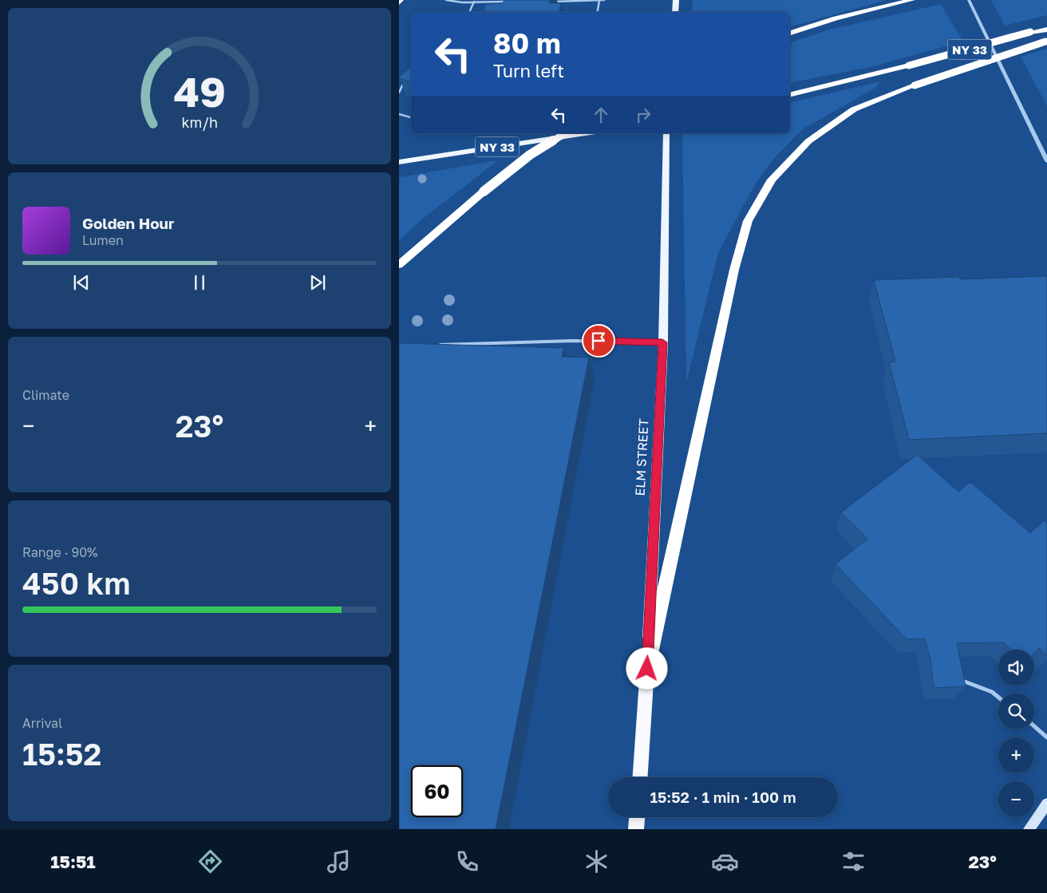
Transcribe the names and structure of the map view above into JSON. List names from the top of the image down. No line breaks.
{"streets":{"highway":["NY 33","ELM STREET"]},"page":{"turn":["80 m","Turn left"],"song":["Golden Hour","Lumen"],"tile":["Climate",["Range · 90%","450 km"],["Arrival","15:52"]],"heat":["−","23°","+"],"map_buttons":["+","−"],"limit":"60","trip":"15:52 · 1 min · 100 m","tabs":["15:51","23°"],"gauge":["49","km/h"]}}
